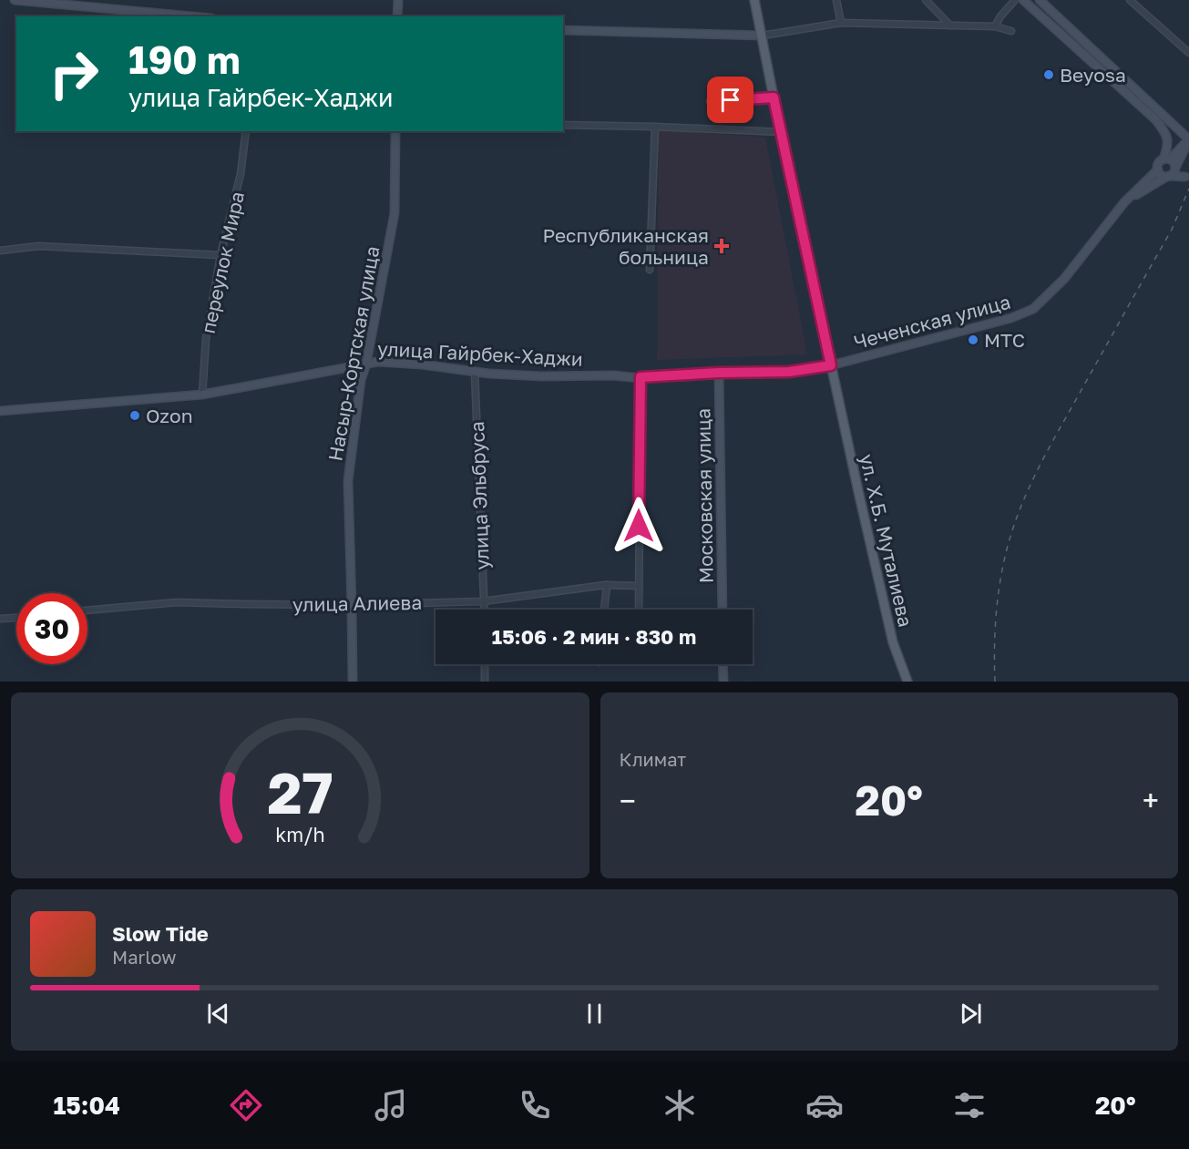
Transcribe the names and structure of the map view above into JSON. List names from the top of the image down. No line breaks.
{"streets":{"main road":["ул. Х.Б. Муталиева"],"street":["переулок Мира","Чеченская улица","Насыр-Кортская улица","улица Гайрбек-Хаджи","улица Эльбруса","Московская улица","улица Алиева"]},"crossings":[["переулок Мира","улица Гайрбек-Хаджи"],["Чеченская улица","улица Гайрбек-Хаджи"],["Чеченская улица","ул. Х.Б. Муталиева"],["Насыр-Кортская улица","улица Гайрбек-Хаджи"],["Насыр-Кортская улица","улица Алиева"],["улица Гайрбек-Хаджи","улица Эльбруса"],["улица Гайрбек-Хаджи","Московская улица"],["улица Гайрбек-Хаджи","ул. Х.Б. Муталиева"],["улица Эльбруса","улица Алиева"]],"places":{"other":["Beyosa","МТС","Ozon"],"health":["Республиканская больница"]},"page":{"turn":["190 m","улица Гайрбек-Хаджи"],"limit":"30","trip":"15:06 · 2 мин · 830 m","tile":"Климат","heat":["−","20°","+"],"song":["Slow Tide","Marlow"],"tabs":["15:04","20°"],"gauge":["27","km/h"]}}
